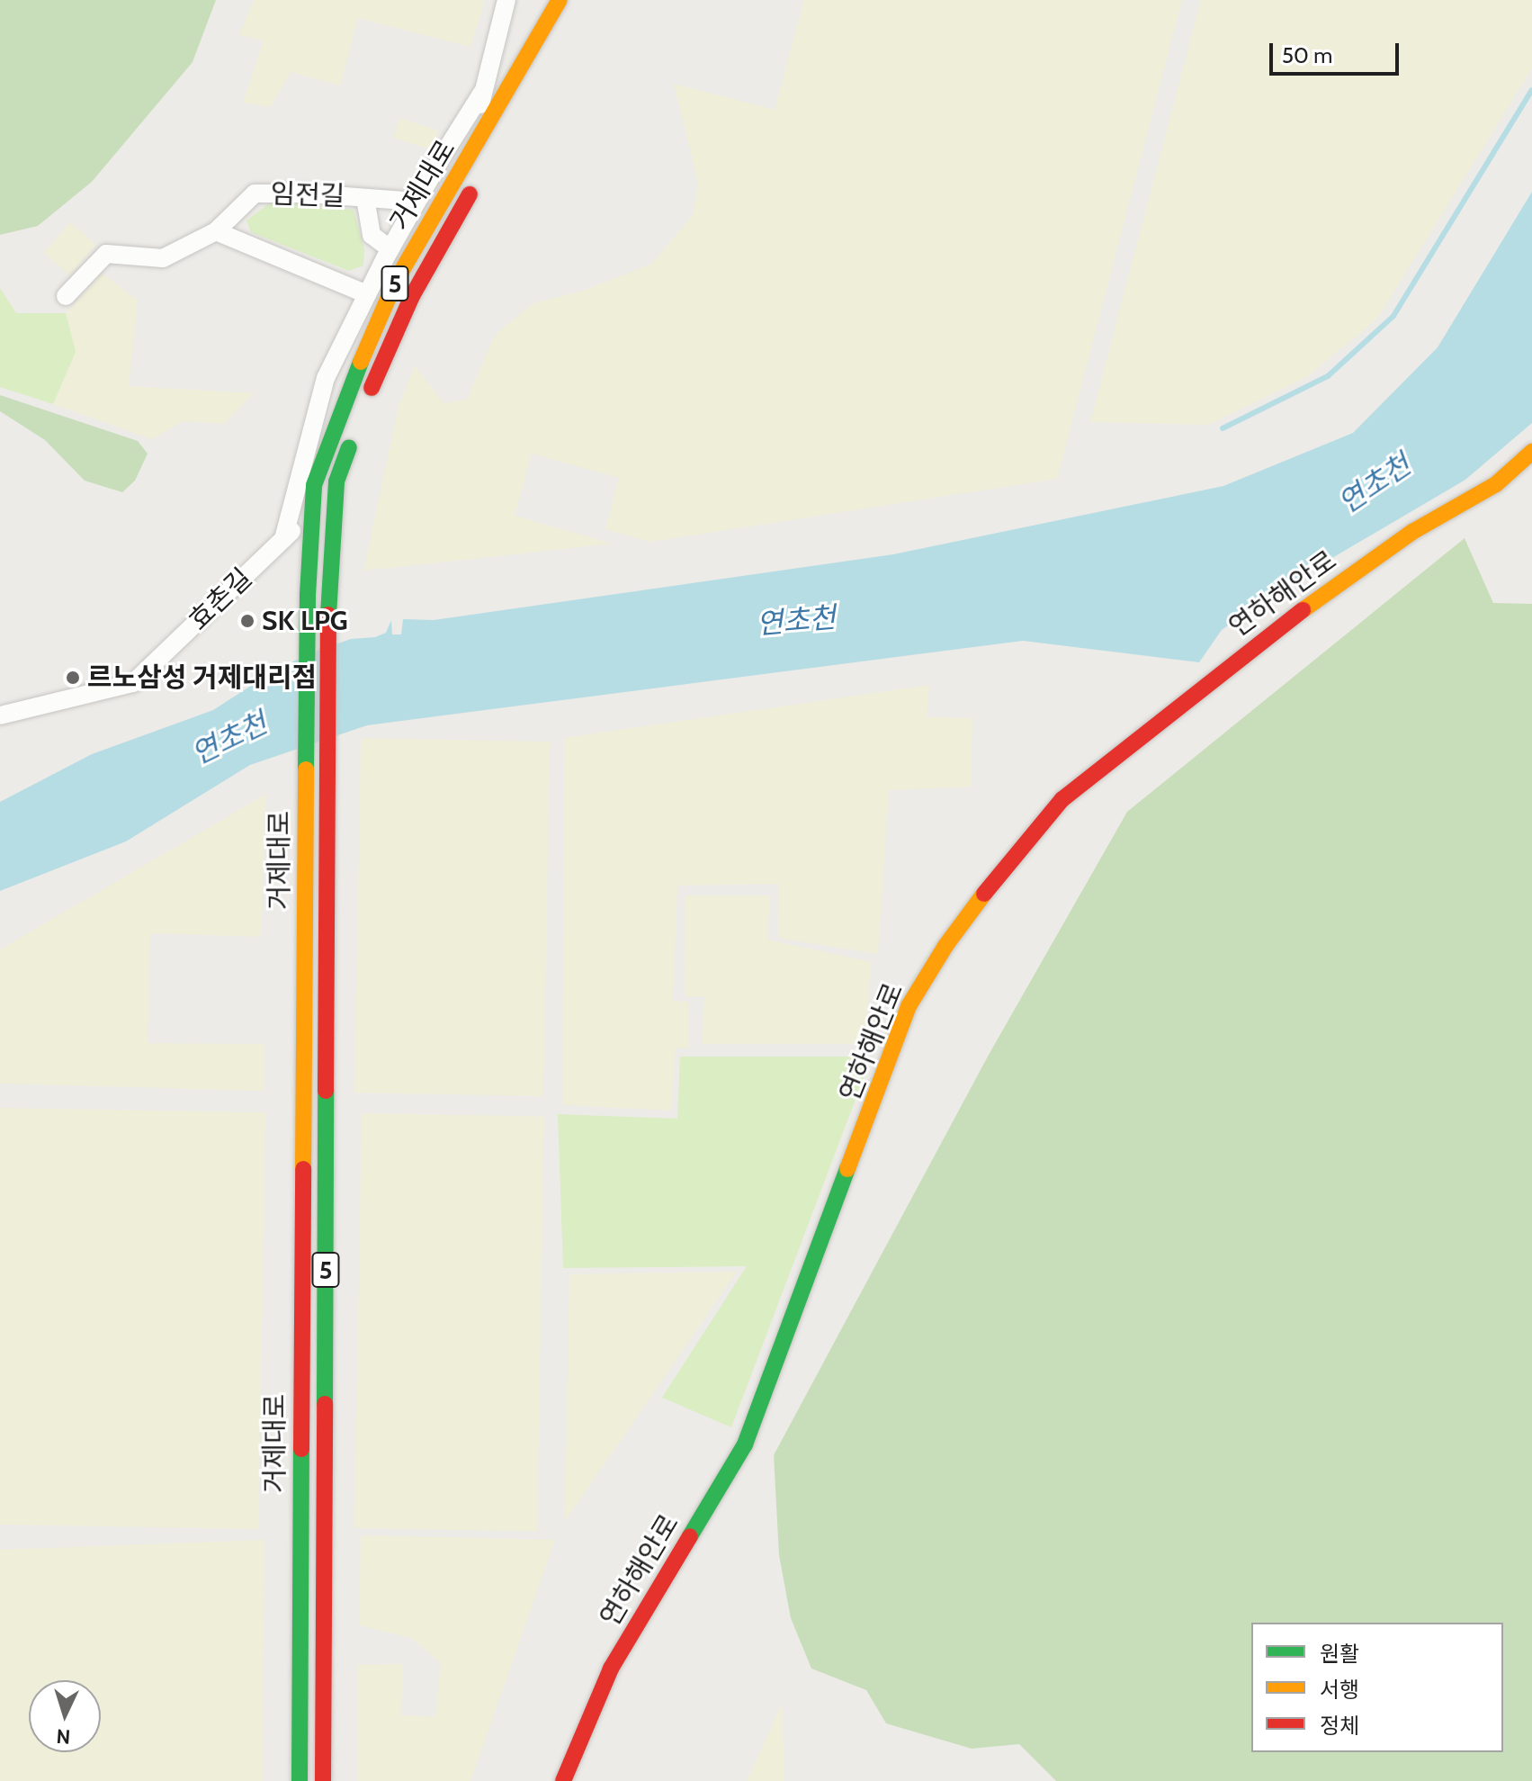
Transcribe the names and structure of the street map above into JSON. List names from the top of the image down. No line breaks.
{"streets":{"main road":["거제대로","5","연하해안로"],"street":["임전길","효촌길"]},"crossings":[["거제대로","효촌길"]],"water":["연초천"],"places":["SK LPG","르노삼성 거제대리점"],"legend":["원활","서행","정체"],"scale_bar":"50 m","north":"bottom"}
